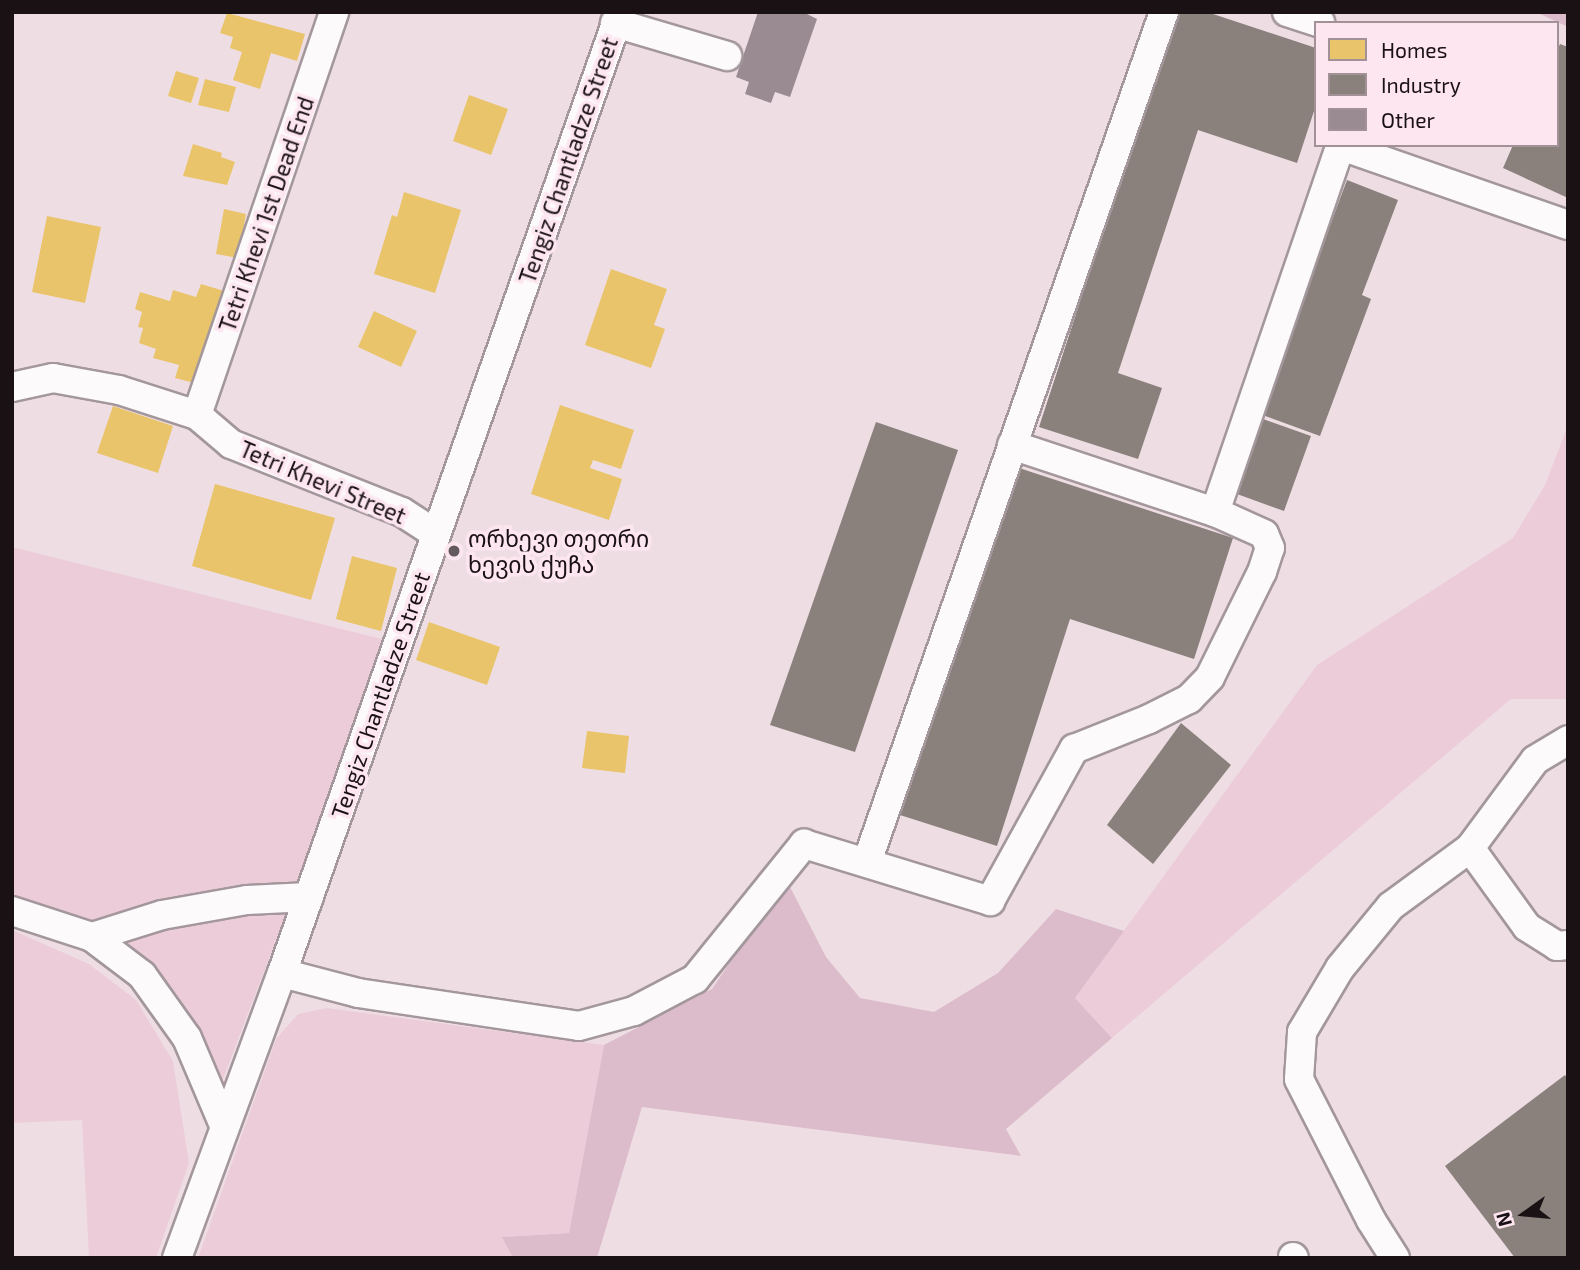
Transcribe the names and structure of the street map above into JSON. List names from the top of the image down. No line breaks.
{"streets":{"street":["Tengiz Chantladze Street","Tetri Khevi 1st Dead End","Tetri Khevi Street"]},"crossings":[["Tengiz Chantladze Street","Tetri Khevi Street"],["Tetri Khevi 1st Dead End","Tetri Khevi Street"]],"places":["ორხევი თეთრი ხევის ქუჩა"],"legend":["Homes","Industry","Other"],"north":"left"}
